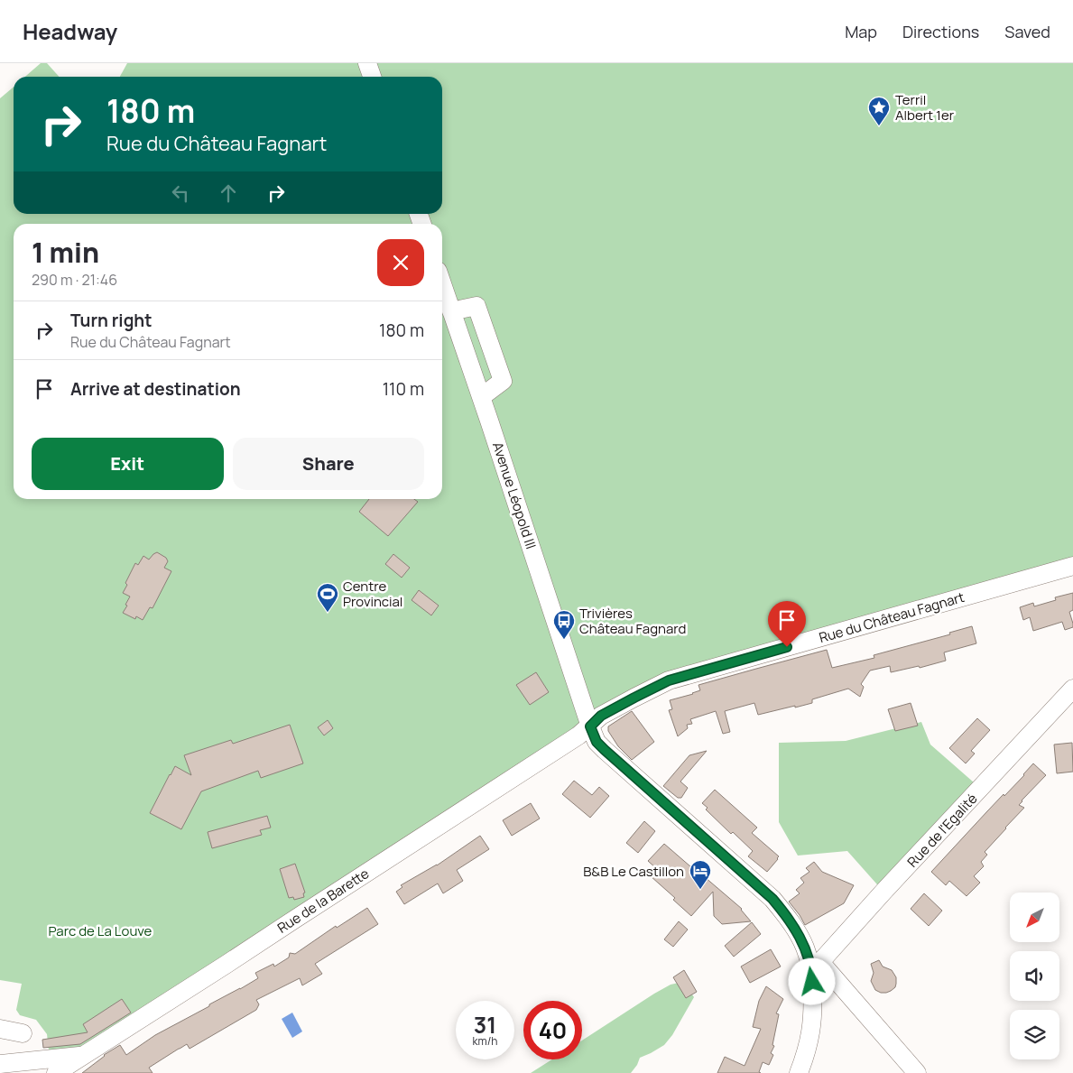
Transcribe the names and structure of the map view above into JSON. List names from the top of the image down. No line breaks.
{"streets":{"street":["Avenue Léopold III","Rue du Château Fagnart","Rue de l'Egalité","Rue de la Barette"]},"crossings":[["Avenue Léopold III","Rue du Château Fagnart"],["Avenue Léopold III","Rue de l'Egalité"],["Avenue Léopold III","Rue de la Barette"],["Rue du Château Fagnart","Rue de la Barette"]],"parks":["Parc de La Louve"],"places":{"place":["Terril Albert 1er"],"sports":["Centre Provincial"],"bus stop":["Trivières Château Fagnard"],"hotel":["B&B Le Castillon"]},"north":"bottom left","page":{"header":"Headway","nav":["Map","Directions","Saved"],"turn":["180 m","Rue du Château Fagnart"],"heading":["1 min","290 m · 21:46"],"list":[{"name":"Turn right","note":"Rue du Château Fagnart","value":"180 m"},{"name":"Arrive at destination","value":"110 m"}],"buttons":["Exit","Share"],"speed":"31 km/h","limit":"40"}}
